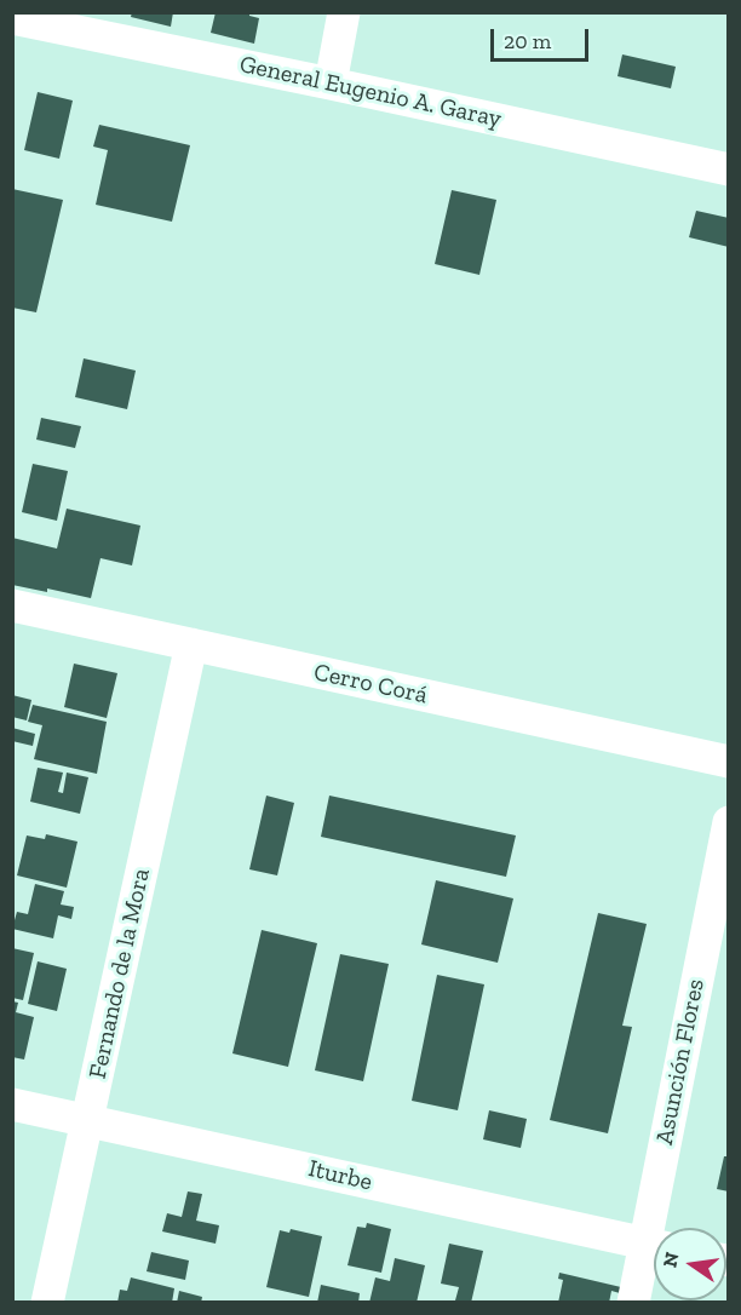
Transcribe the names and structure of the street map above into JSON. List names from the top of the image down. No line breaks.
{"streets":{"street":["General Eugenio A. Garay","Cerro Corá","Fernando de la Mora","Asunción Flores","Iturbe"]},"crossings":[["Cerro Corá","Fernando de la Mora"],["Fernando de la Mora","Iturbe"]],"scale_bar":"20 m","north":"left"}
